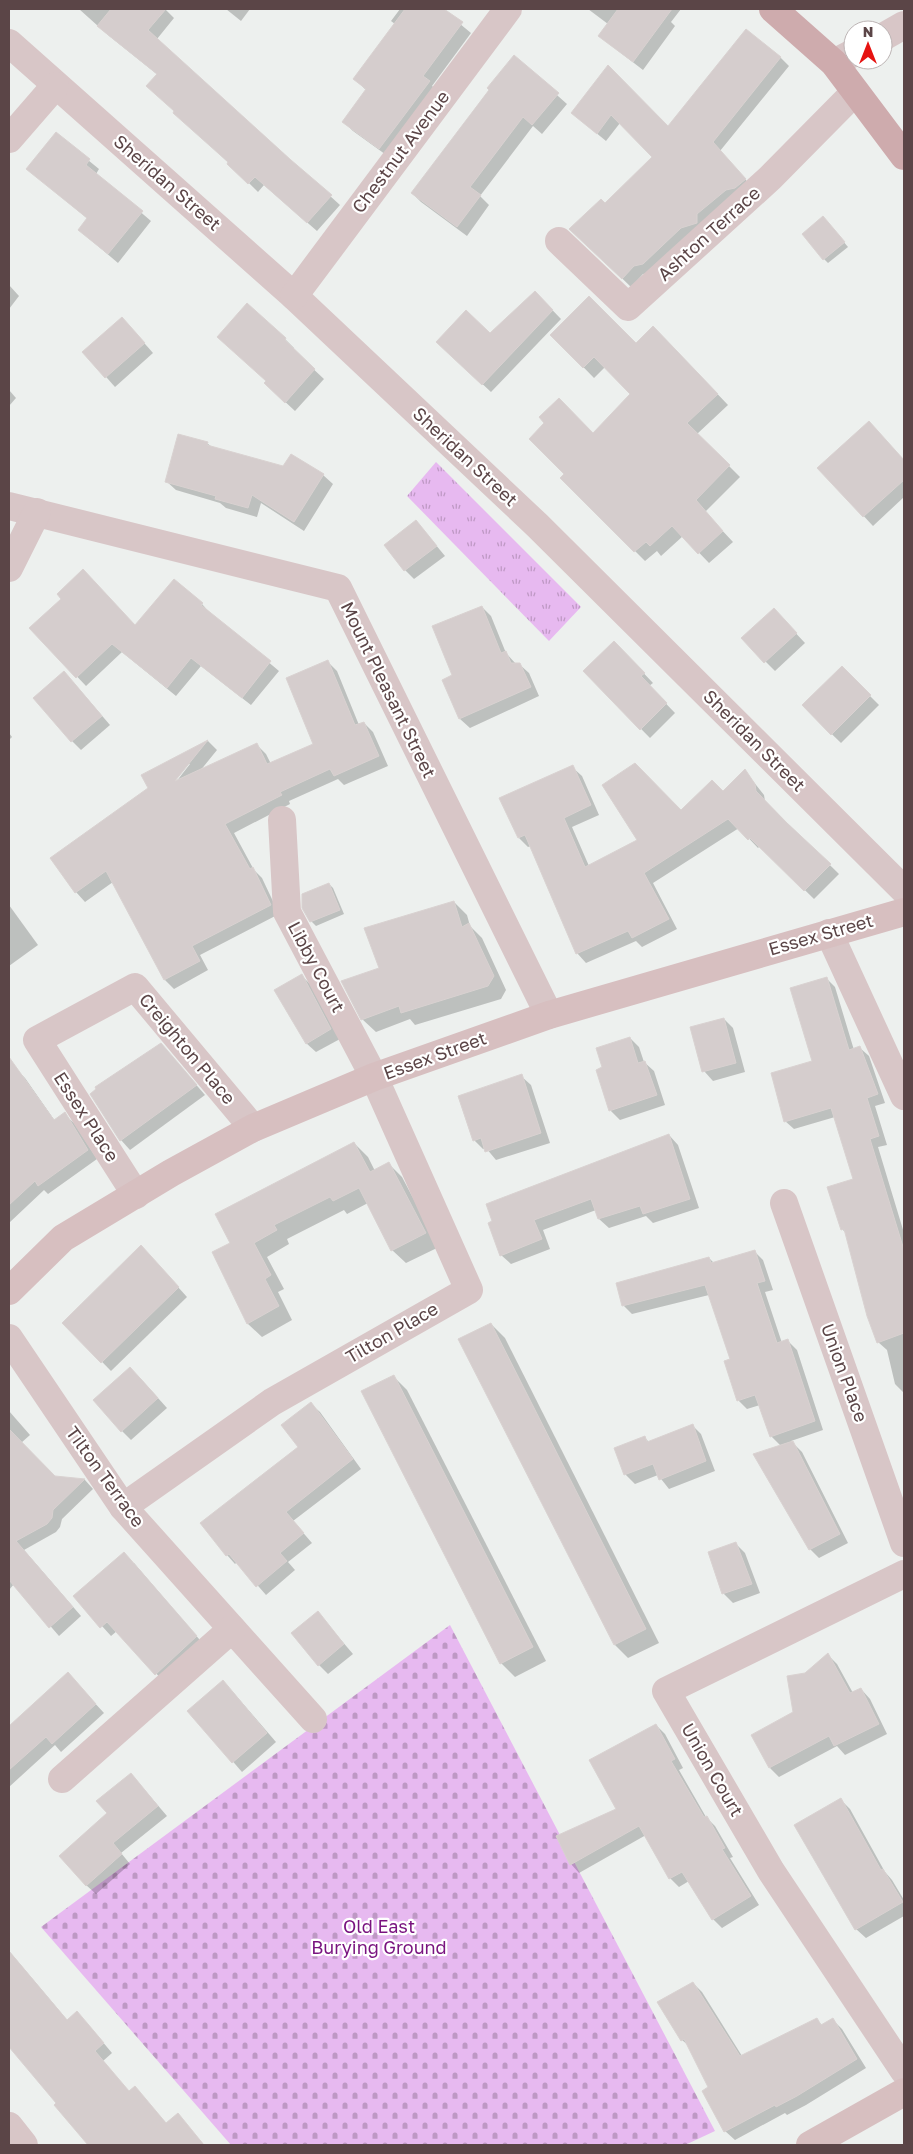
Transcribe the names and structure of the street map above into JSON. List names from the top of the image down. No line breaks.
{"streets":{"main road":["Essex Street"],"street":["Chestnut Avenue","Sheridan Street","Ashton Terrace","Mount Pleasant Street","Libby Court","Creighton Place","Essex Place","Tilton Place","Union Place","Tilton Terrace","Union Court"]},"crossings":[["Chestnut Avenue","Sheridan Street"],["Mount Pleasant Street","Essex Street"],["Essex Street","Libby Court"],["Essex Street","Creighton Place"],["Essex Street","Essex Place"],["Essex Street","Tilton Place"],["Libby Court","Tilton Place"],["Creighton Place","Essex Place"],["Tilton Place","Tilton Terrace"]],"parks":["Old East Burying Ground"],"north":"top"}
